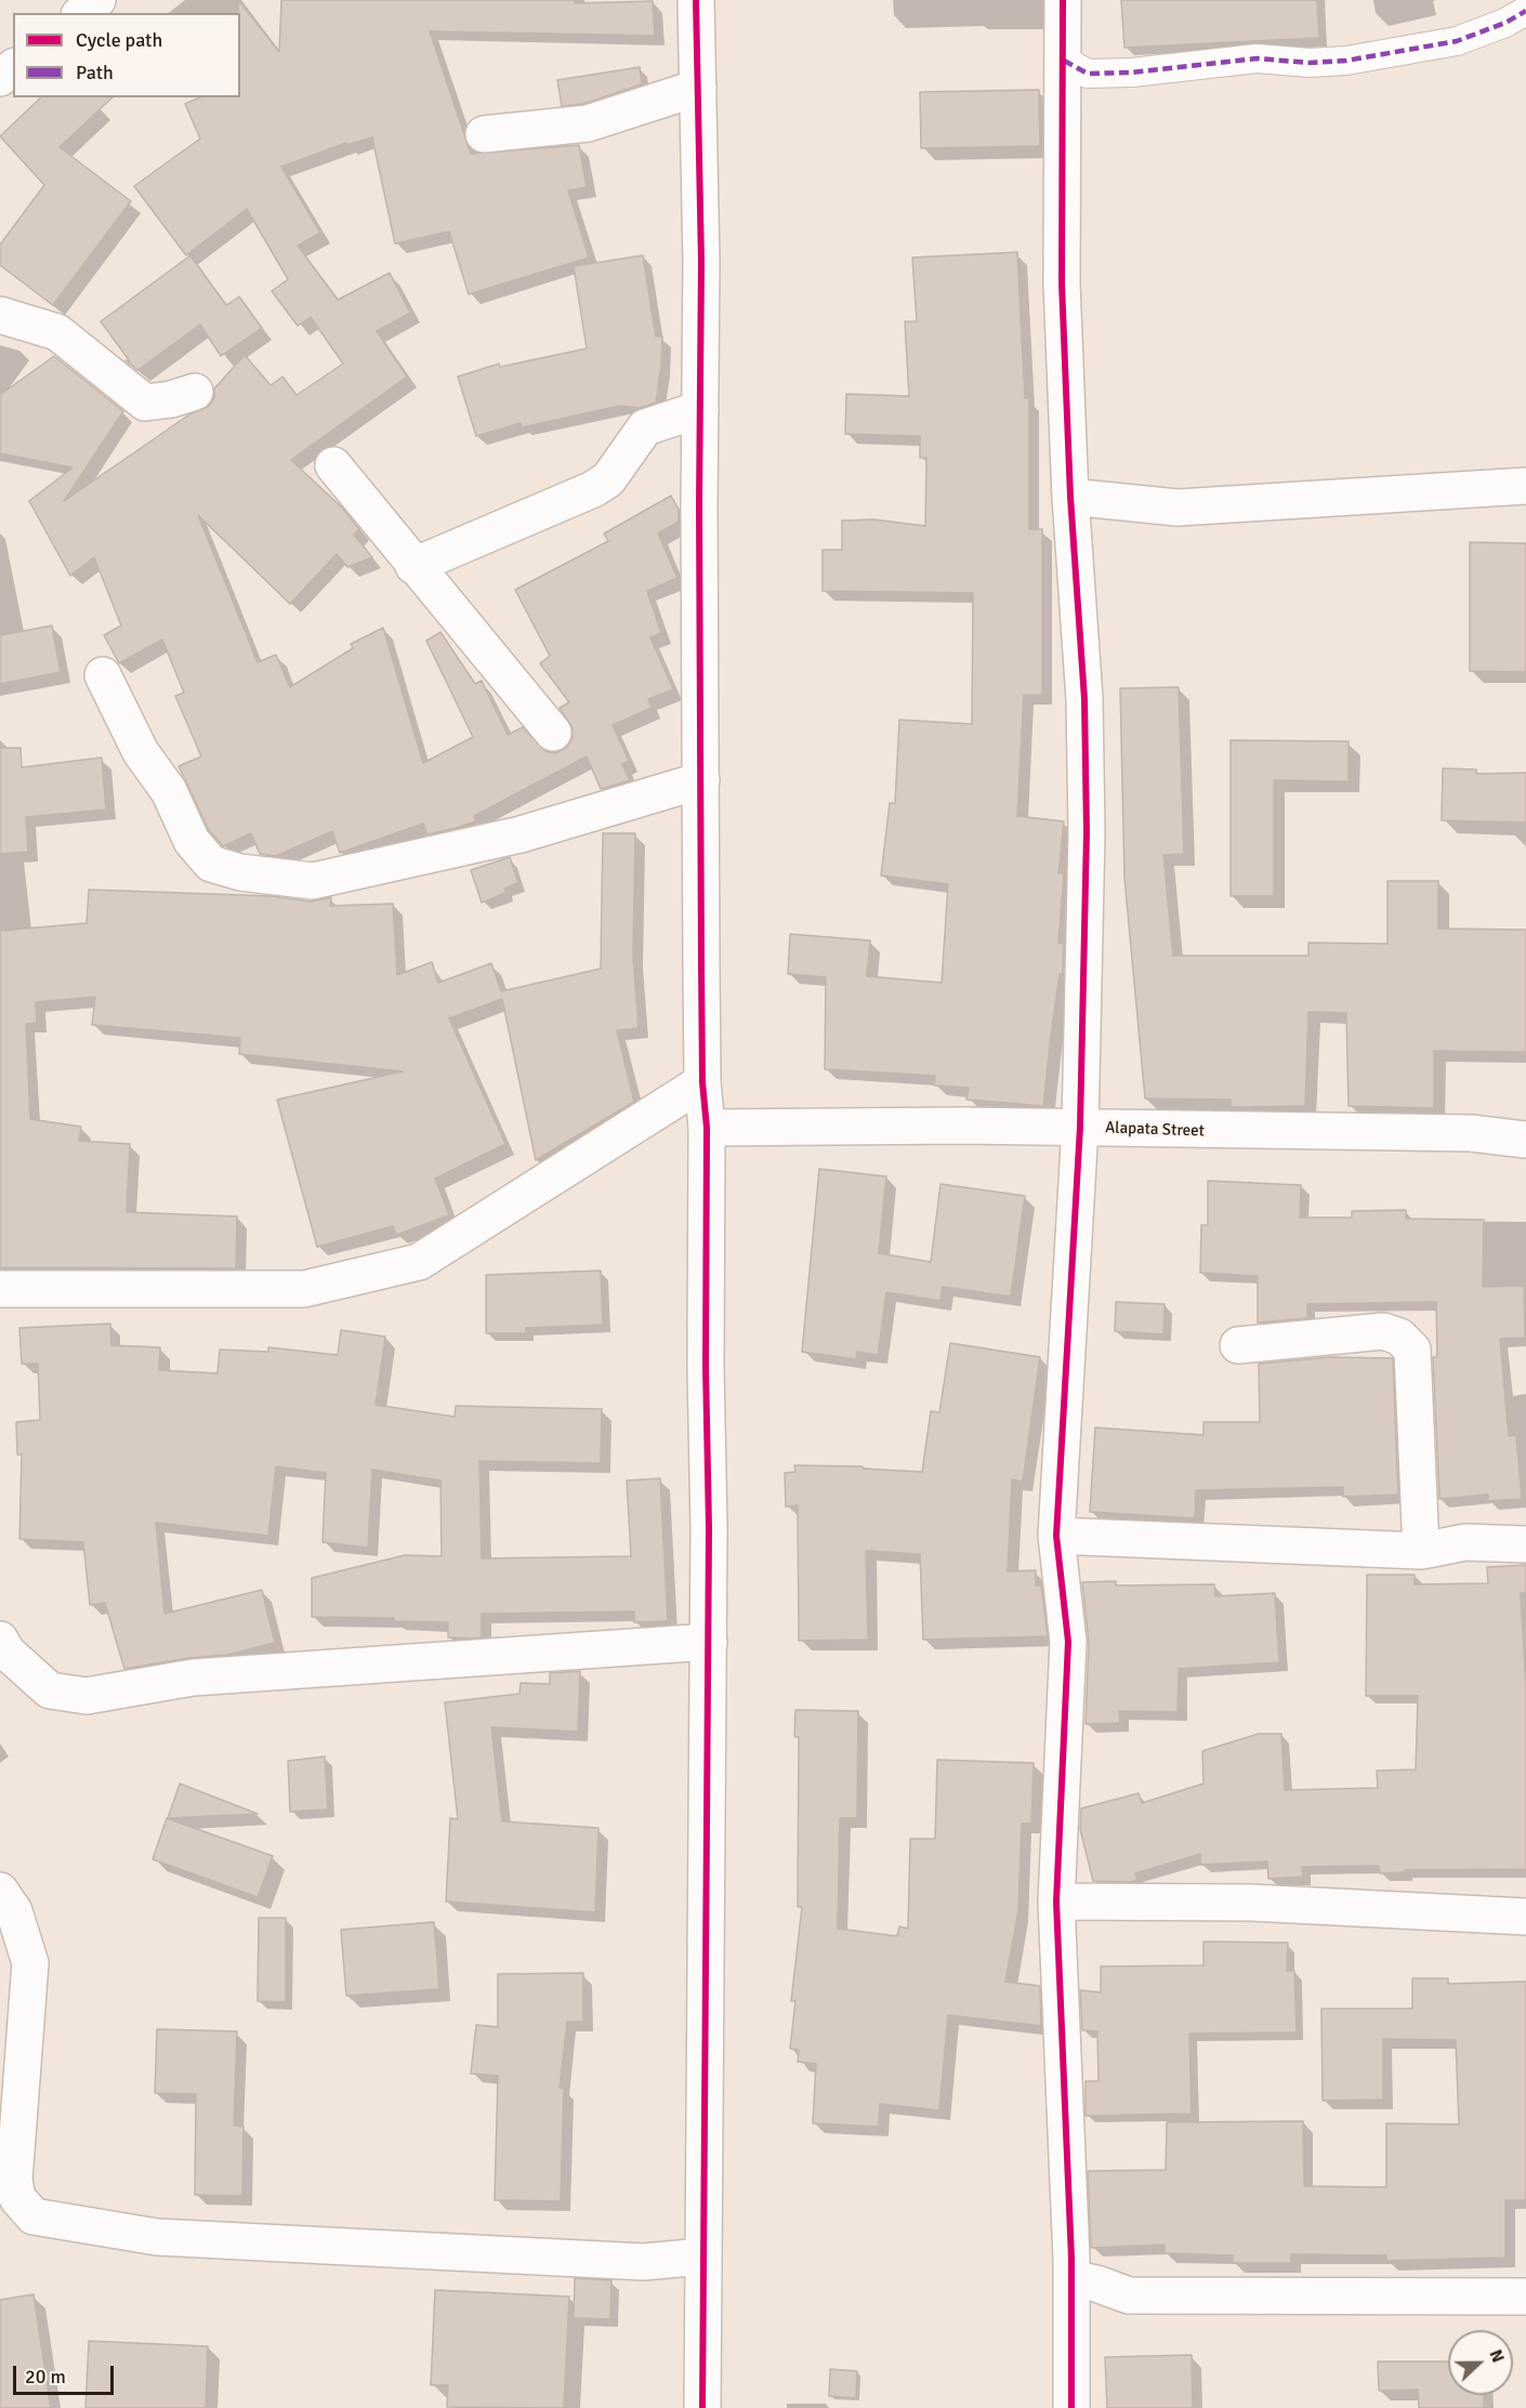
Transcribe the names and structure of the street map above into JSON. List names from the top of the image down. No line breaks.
{"streets":{"street":["Alapata Street"]},"legend":["Cycle path","Path"],"scale_bar":"20 m","north":"right"}
